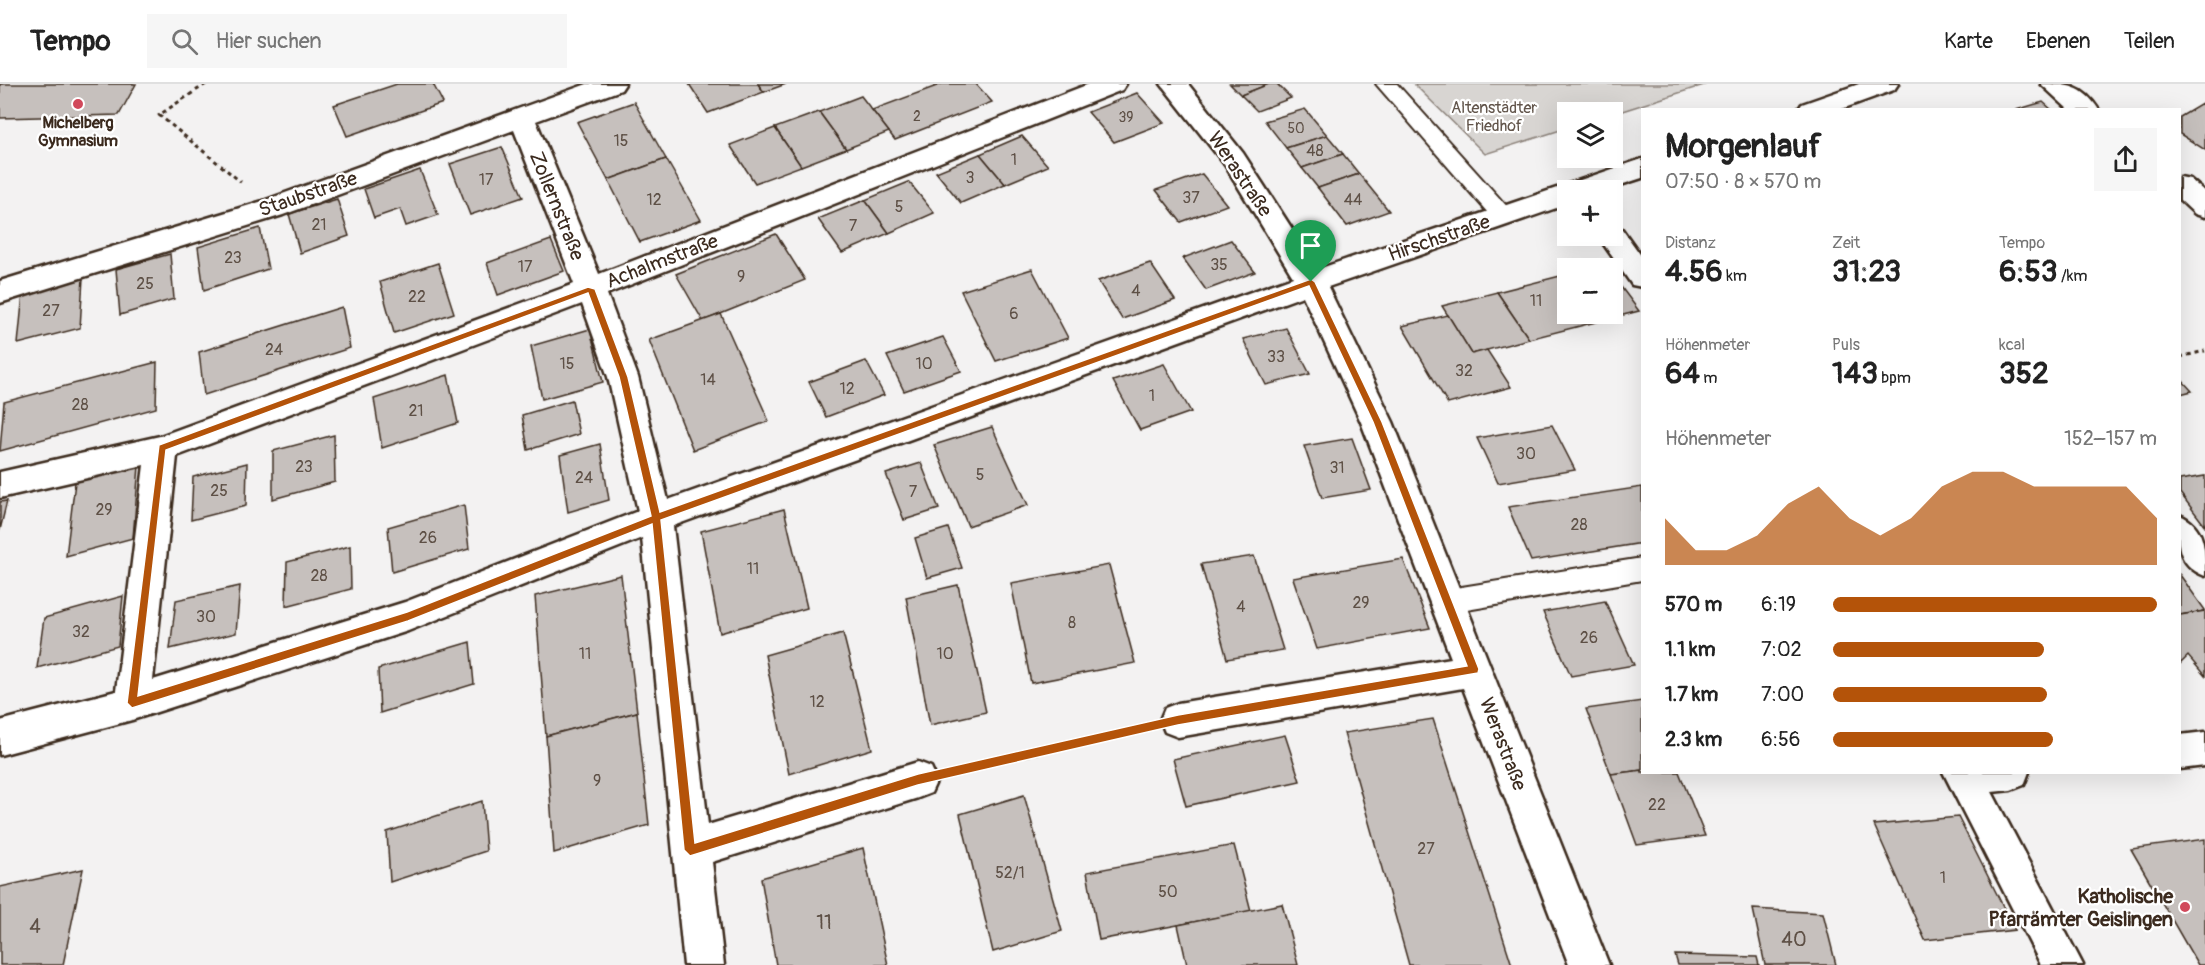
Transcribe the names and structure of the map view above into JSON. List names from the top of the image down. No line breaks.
{"streets":{"street":["Werastraße","Staubstraße","Zollernstraße","Hirschstraße","Achalmstraße"]},"crossings":[["Werastraße","Hirschstraße"],["Staubstraße","Zollernstraße"],["Zollernstraße","Hirschstraße"],["Zollernstraße","Achalmstraße"]],"parks":["Altenstädter Friedhof"],"places":["Michelberg Gymnasium","Katholische Pfarrämter Geislingen"],"house_numbers":["2","39","50","15","48","1","3","17","37","12","44","5","21","7","23","35","17","9","25","4","22","11","27","6","24","33","15","10","32","14","12","1","28","21","30","23","31","5","24","25","7","29","28","26","11","28","29","4","30","8","32","26","11","10","12","9","22","27","52/1","1","50","11","4","40"],"page":{"header":"Tempo","search":"Hier suchen","nav":["Karte","Ebenen","Teilen"],"map_buttons":["+","−"],"heading":["Morgenlauf","07:50 · 8 × 570 m"],"stats":[["Distanz","4.56 km"],["Zeit","31:23"],["Tempo","6:53 /km"],["Höhenmeter","64 m"],["Puls","143 bpm"],["kcal","352"]],"chart":["Höhenmeter","152–157 m"],"list":[{"name":"570 m","note":"6:19"},{"name":"1.1 km","note":"7:02"},{"name":"1.7 km","note":"7:00"},{"name":"2.3 km","note":"6:56"}]}}
